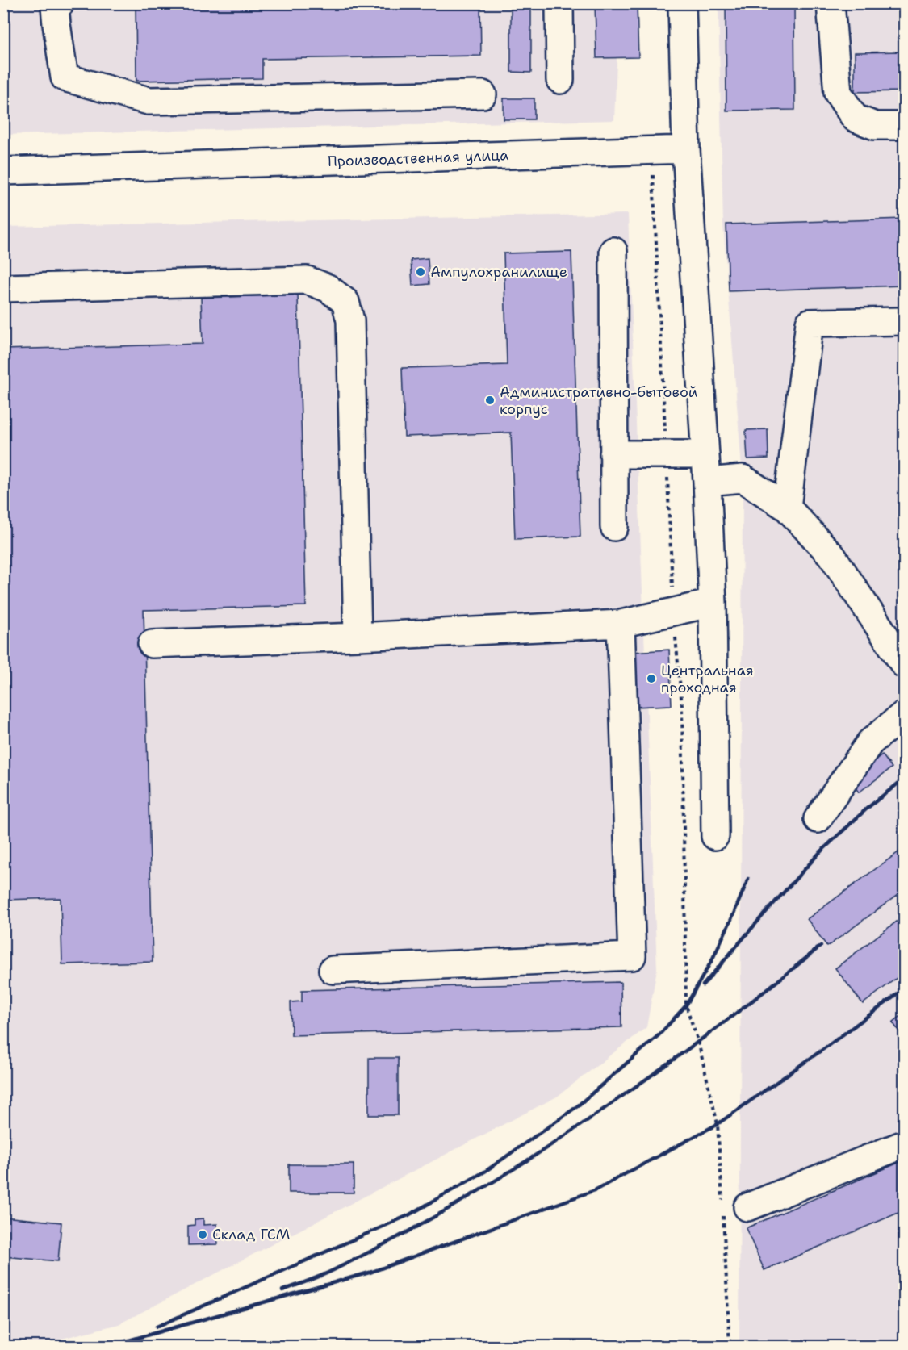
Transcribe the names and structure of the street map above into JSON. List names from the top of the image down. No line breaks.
{"streets":{"street":["Производственная улица"]},"places":["Ампулохранилище","Административно-бытовой корпус","Центральная проходная","Склад ГСМ"]}
